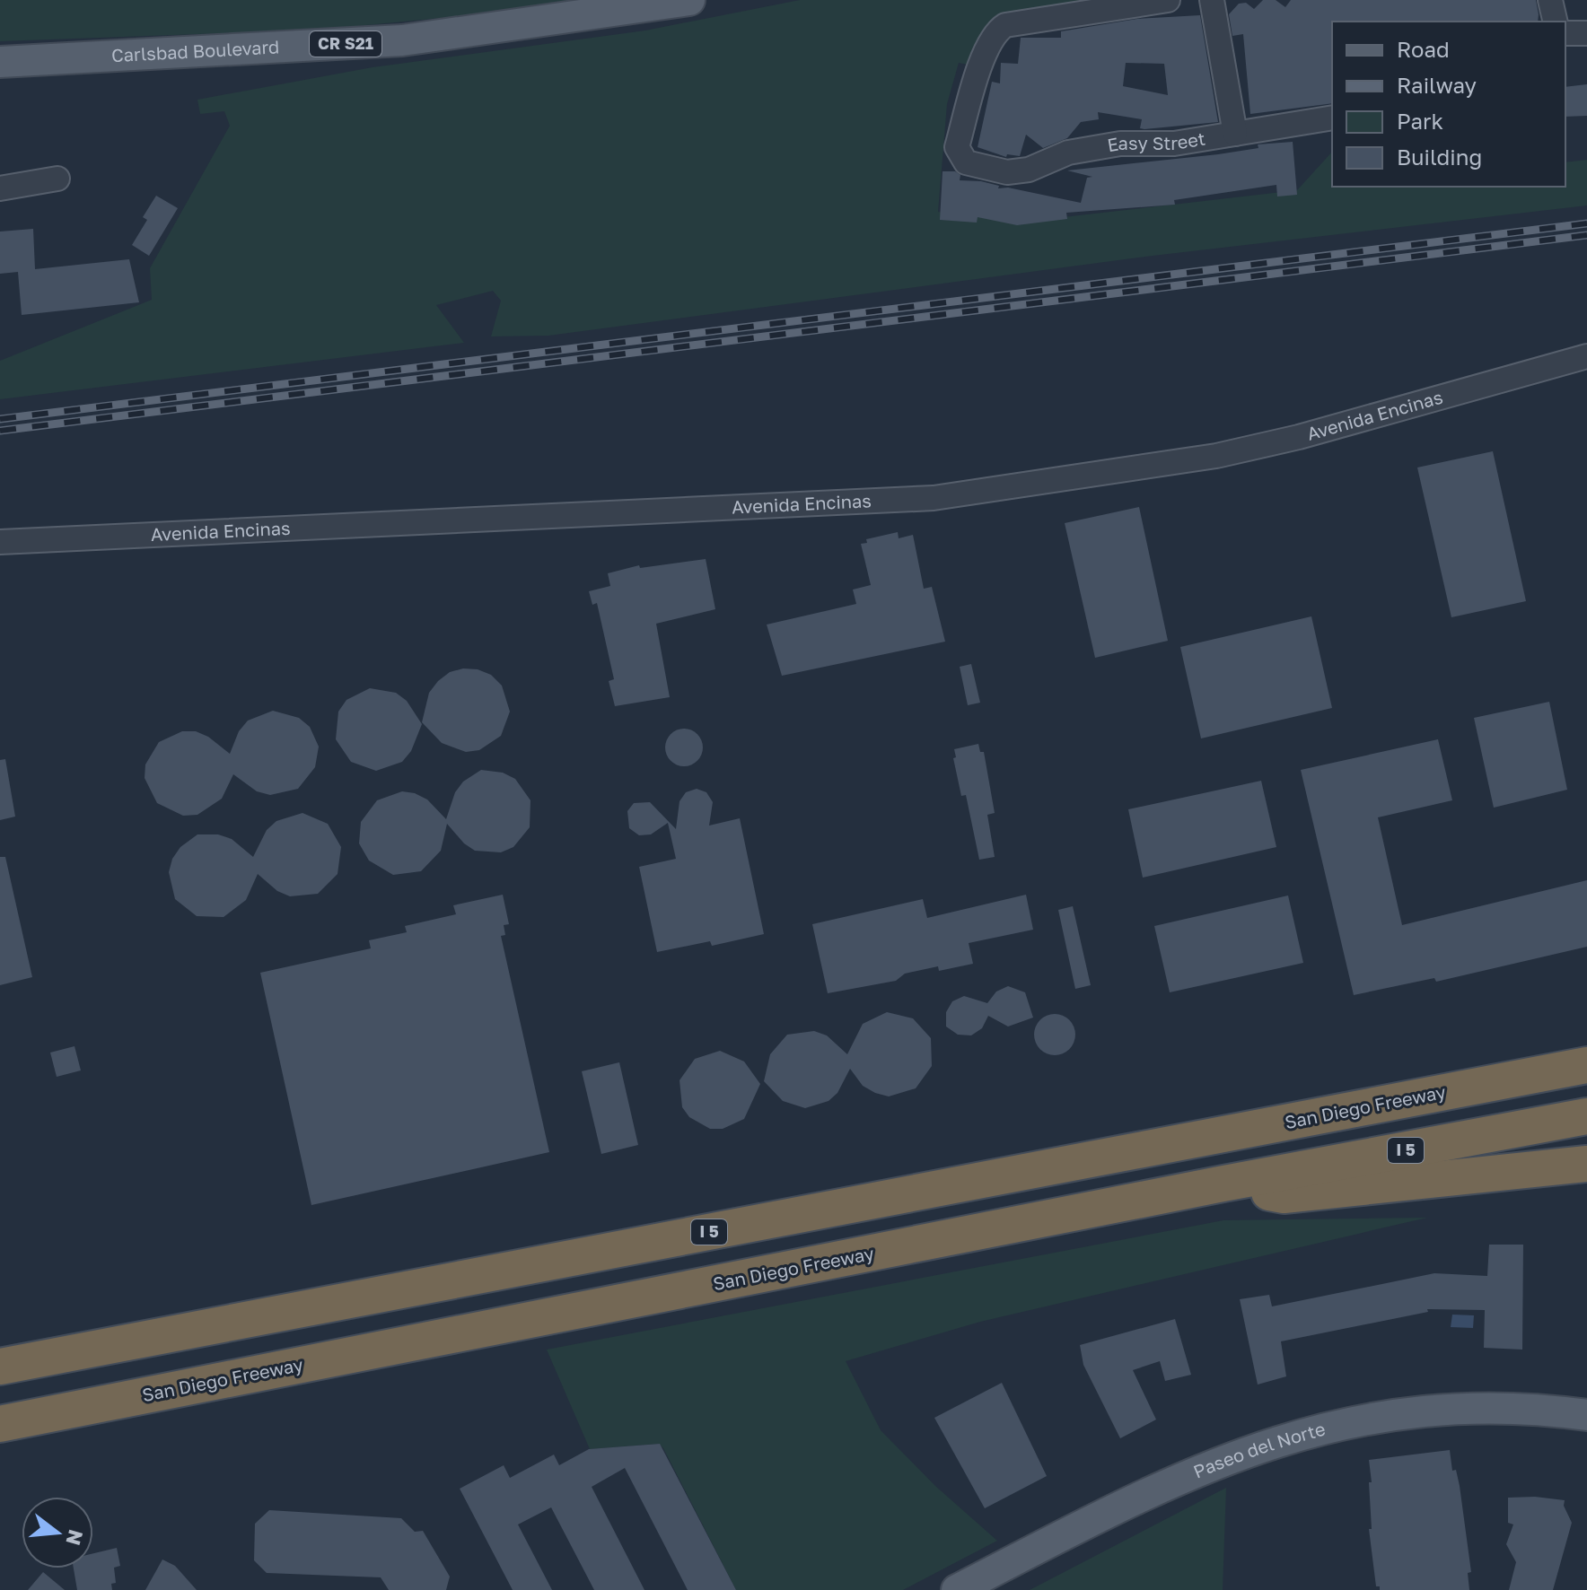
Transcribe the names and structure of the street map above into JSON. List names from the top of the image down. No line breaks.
{"streets":{"highway":["San Diego Freeway","I 5"],"main road":["CR S21","Carlsbad Boulevard","Paseo del Norte"],"street":["Easy Street","Avenida Encinas"]},"legend":["Road","Railway","Park","Building"],"north":"right"}
